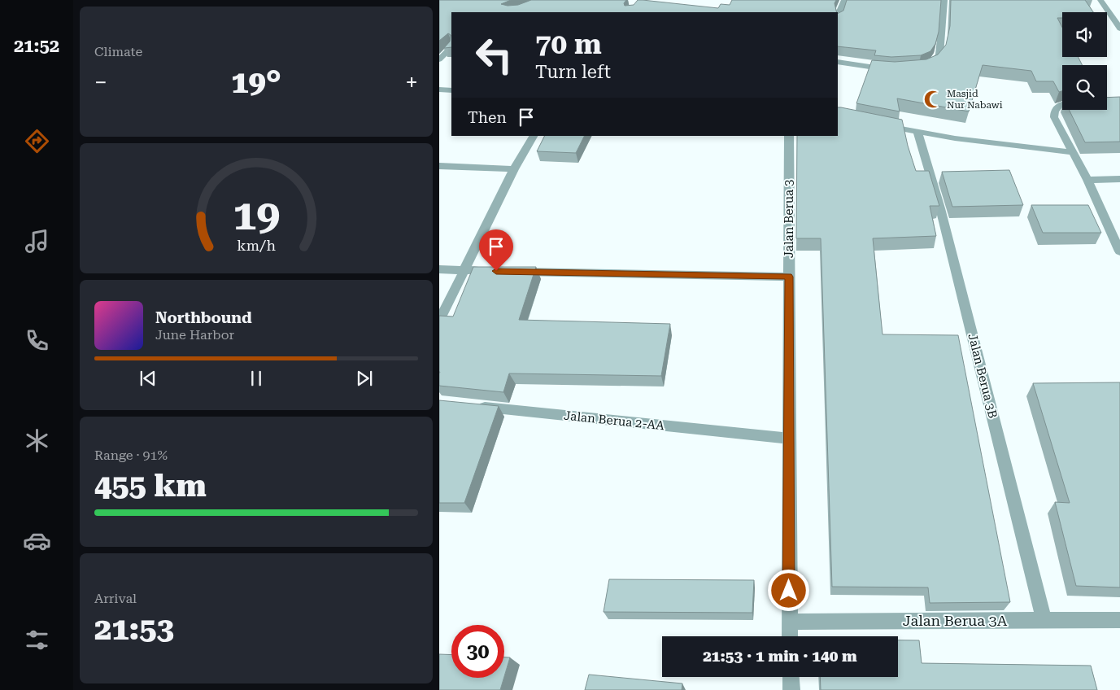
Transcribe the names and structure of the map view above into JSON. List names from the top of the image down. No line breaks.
{"streets":{"street":["Jalan Berua 3","Jalan Berua 3B","Jalan Berua 2-AA","Jalan Berua 3A"]},"crossings":[["Jalan Berua 3","Jalan Berua 2-AA"],["Jalan Berua 3","Jalan Berua 3A"],["Jalan Berua 3B","Jalan Berua 3A"]],"places":{"mosque":["Masjid Nur Nabawi"]},"page":{"tabs":"21:52","tile":["Climate",["Range · 91%","455 km"],["Arrival","21:53"]],"turn":["70 m","Turn left"],"heat":["−","19°","+"],"then":"Then","song":["Northbound","June Harbor"],"limit":"30","trip":"21:53 · 1 min · 140 m","gauge":["19","km/h"]}}
